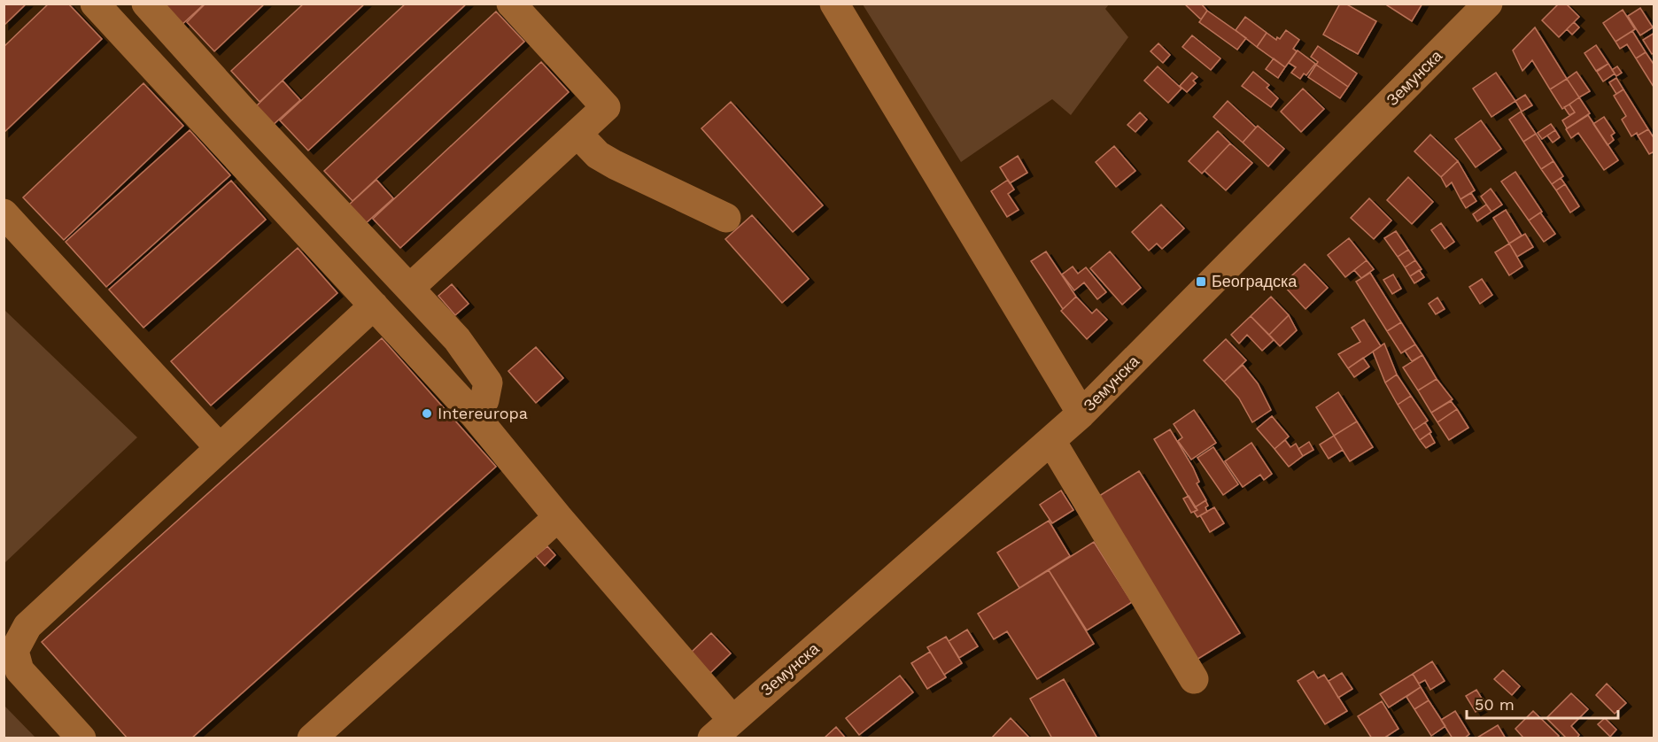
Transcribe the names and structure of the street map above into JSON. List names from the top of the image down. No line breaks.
{"streets":{"street":["Земунска"]},"places":{"transit":["Београдска"],"other":["Intereuropa"]},"scale_bar":"50 m"}
